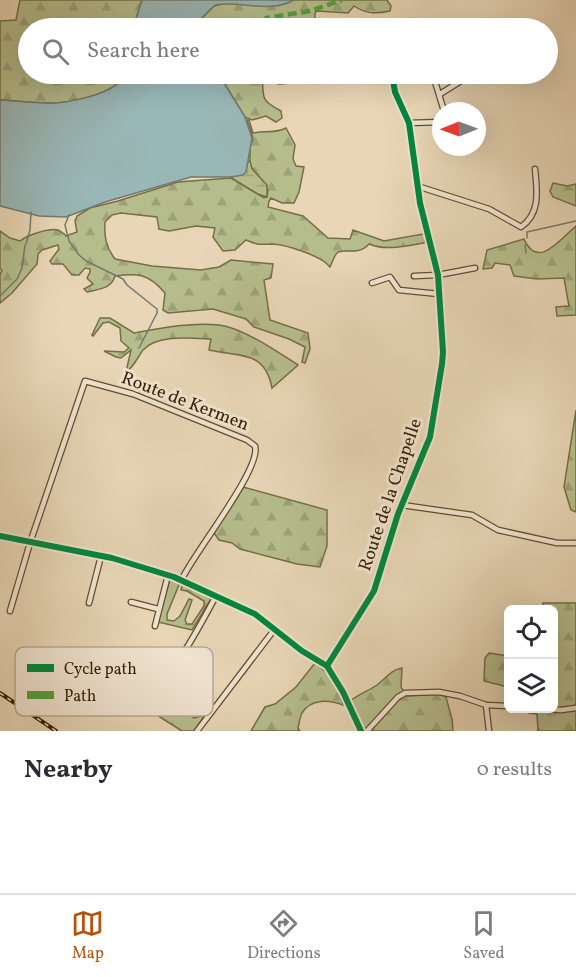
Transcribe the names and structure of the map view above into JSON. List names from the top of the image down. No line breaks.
{"streets":{"street":["Route de Kermen","Route de la Chapelle"]},"legend":["Cycle path","Path"],"north":"left","page":{"search":"Search here","heading":["Nearby","0 results"],"nav":["Map","Directions","Saved"]}}
